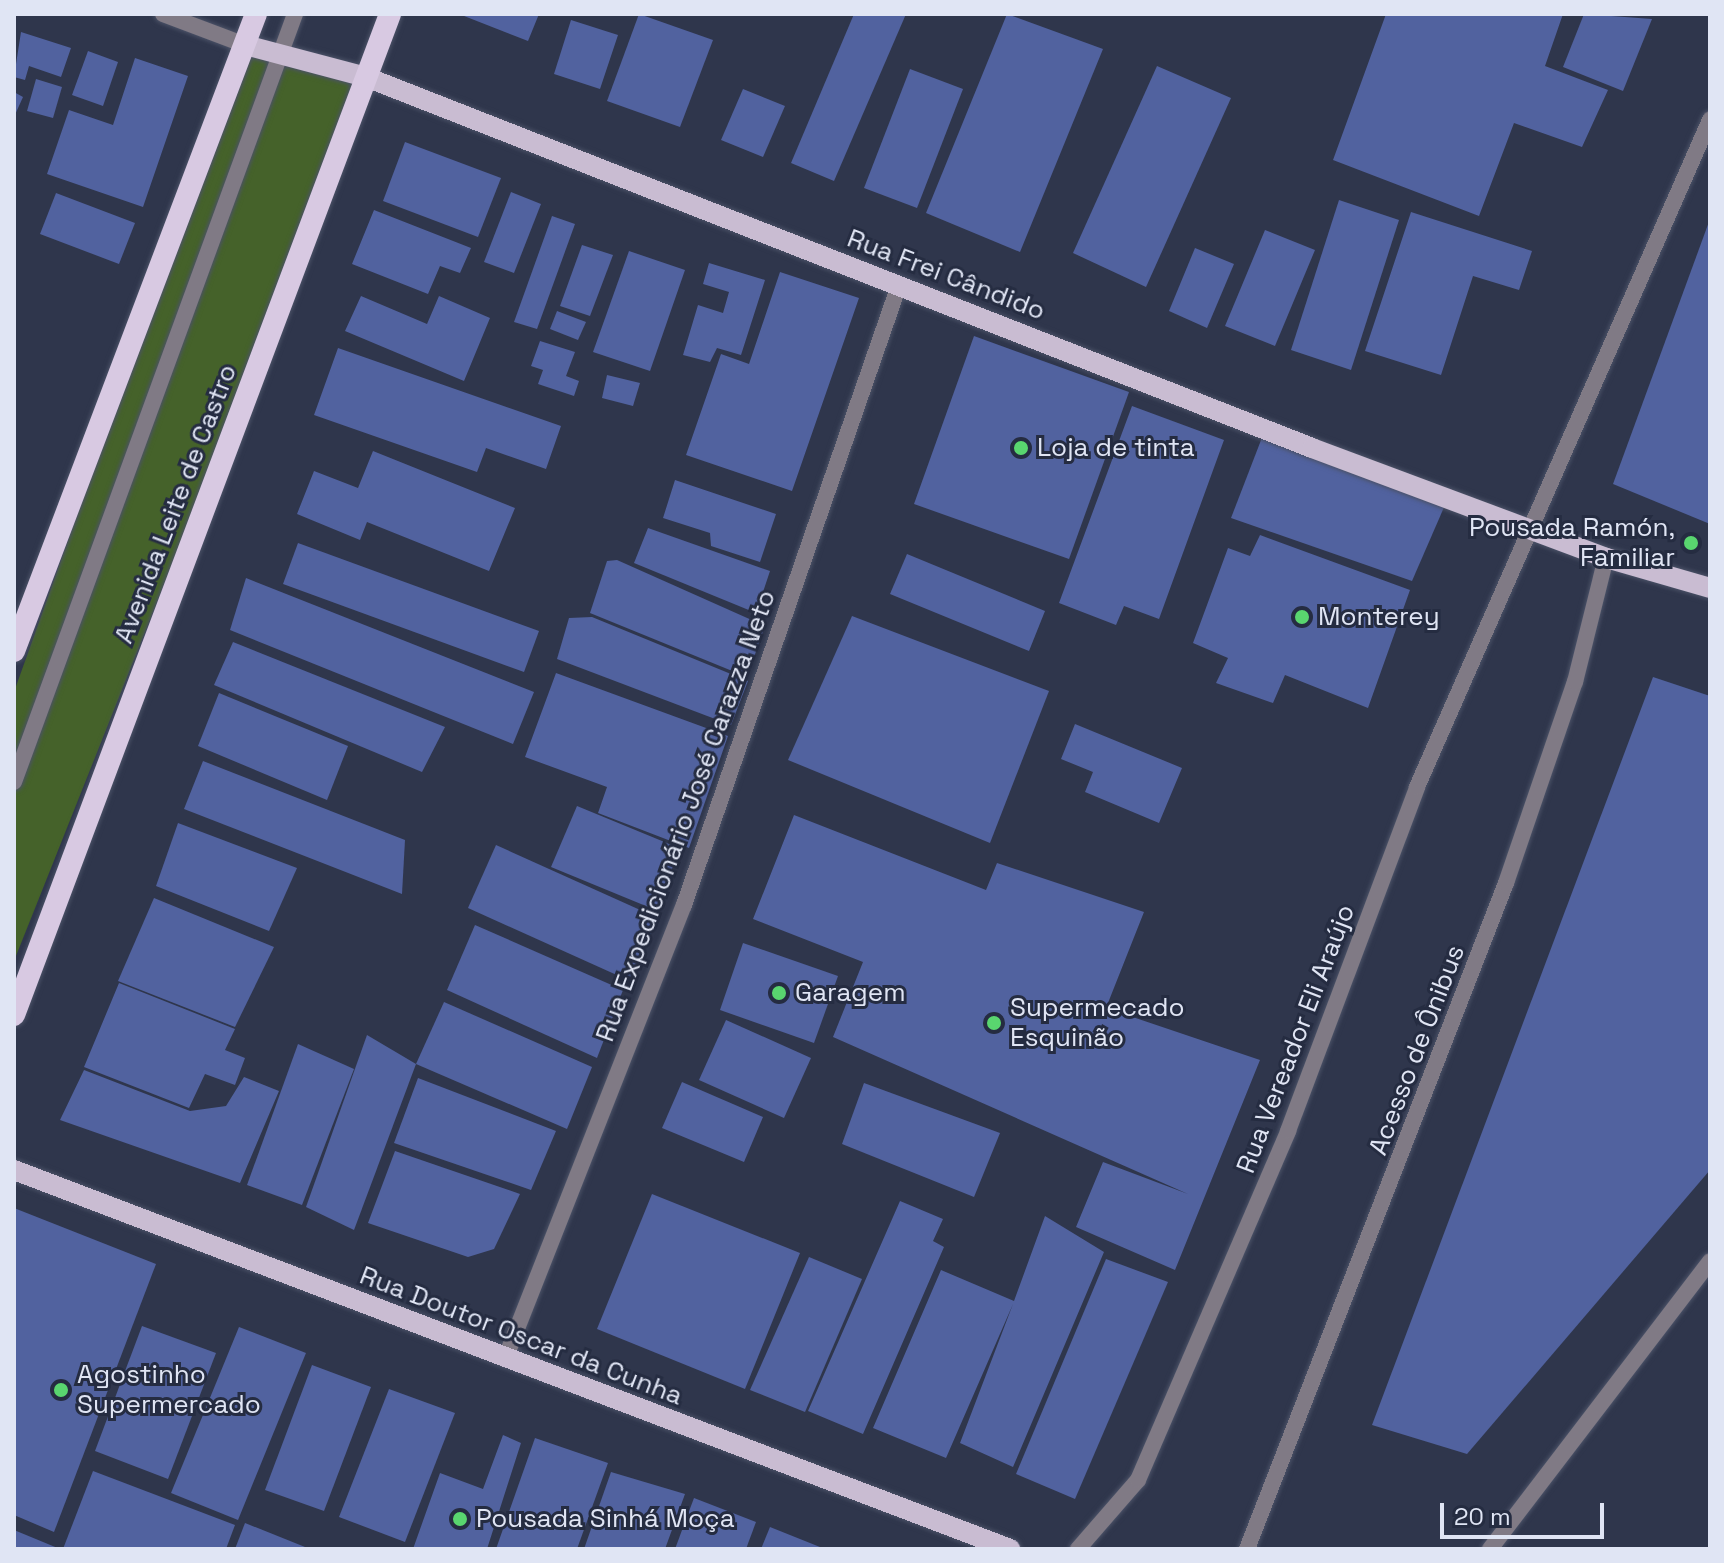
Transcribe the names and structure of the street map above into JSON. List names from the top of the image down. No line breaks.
{"streets":{"highway":["Avenida Leite de Castro"],"main road":["Rua Frei Cândido","Rua Doutor Oscar da Cunha"],"street":["Rua Expedicionário José Carazza Neto","Rua Vereador Eli Araújo","Acesso de Ônibus"]},"crossings":[["Rua Frei Cândido","Avenida Leite de Castro"],["Rua Frei Cândido","Rua Expedicionário José Carazza Neto"],["Rua Frei Cândido","Rua Vereador Eli Araújo"],["Rua Frei Cândido","Acesso de Ônibus"],["Rua Expedicionário José Carazza Neto","Rua Doutor Oscar da Cunha"]],"places":["Loja de tinta","Pousada Ramón, Familiar","Monterey","Garagem","Supermecado Esquinão","Agostinho Supermercado","Pousada Sinhá Moça"],"scale_bar":"20 m"}
